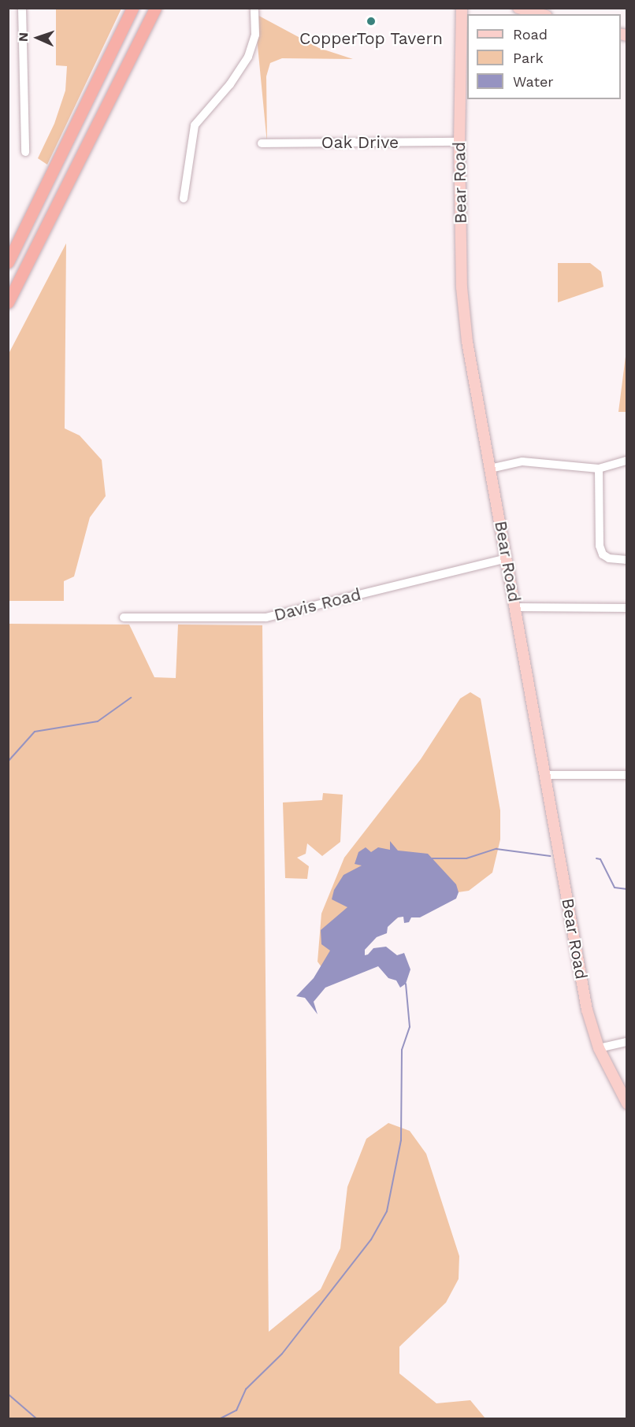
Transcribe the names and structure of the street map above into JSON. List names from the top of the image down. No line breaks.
{"streets":{"main road":["Bear Road"],"street":["Oak Drive","Davis Road"]},"crossings":[["Oak Drive","Bear Road"],["Bear Road","Davis Road"]],"places":["CopperTop Tavern"],"legend":["Road","Park","Water"],"north":"left"}
